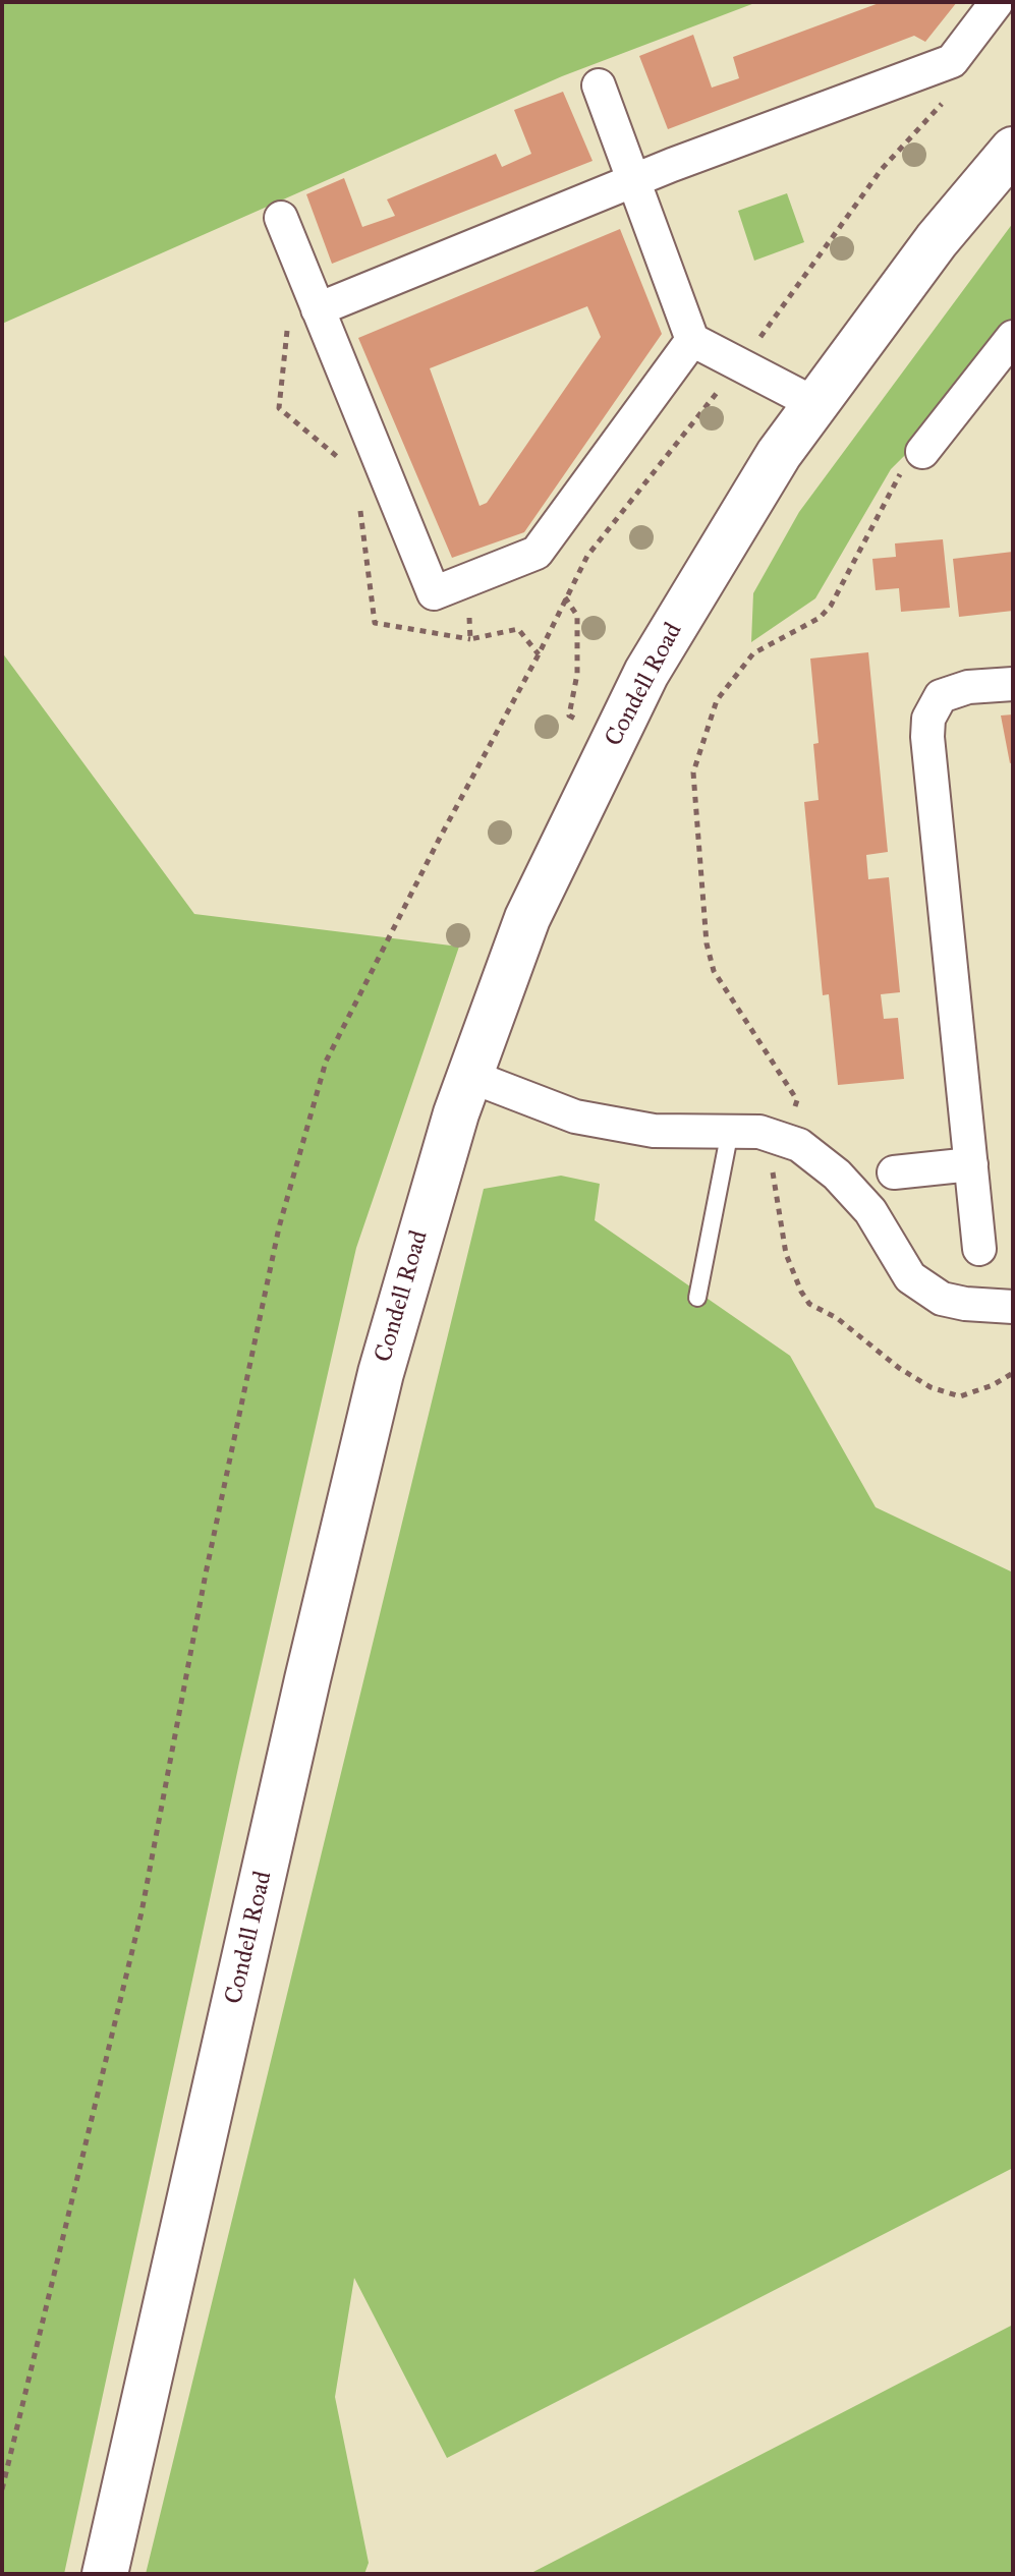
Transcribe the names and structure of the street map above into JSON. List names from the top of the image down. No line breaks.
{"streets":{"main road":["Condell Road"]}}
